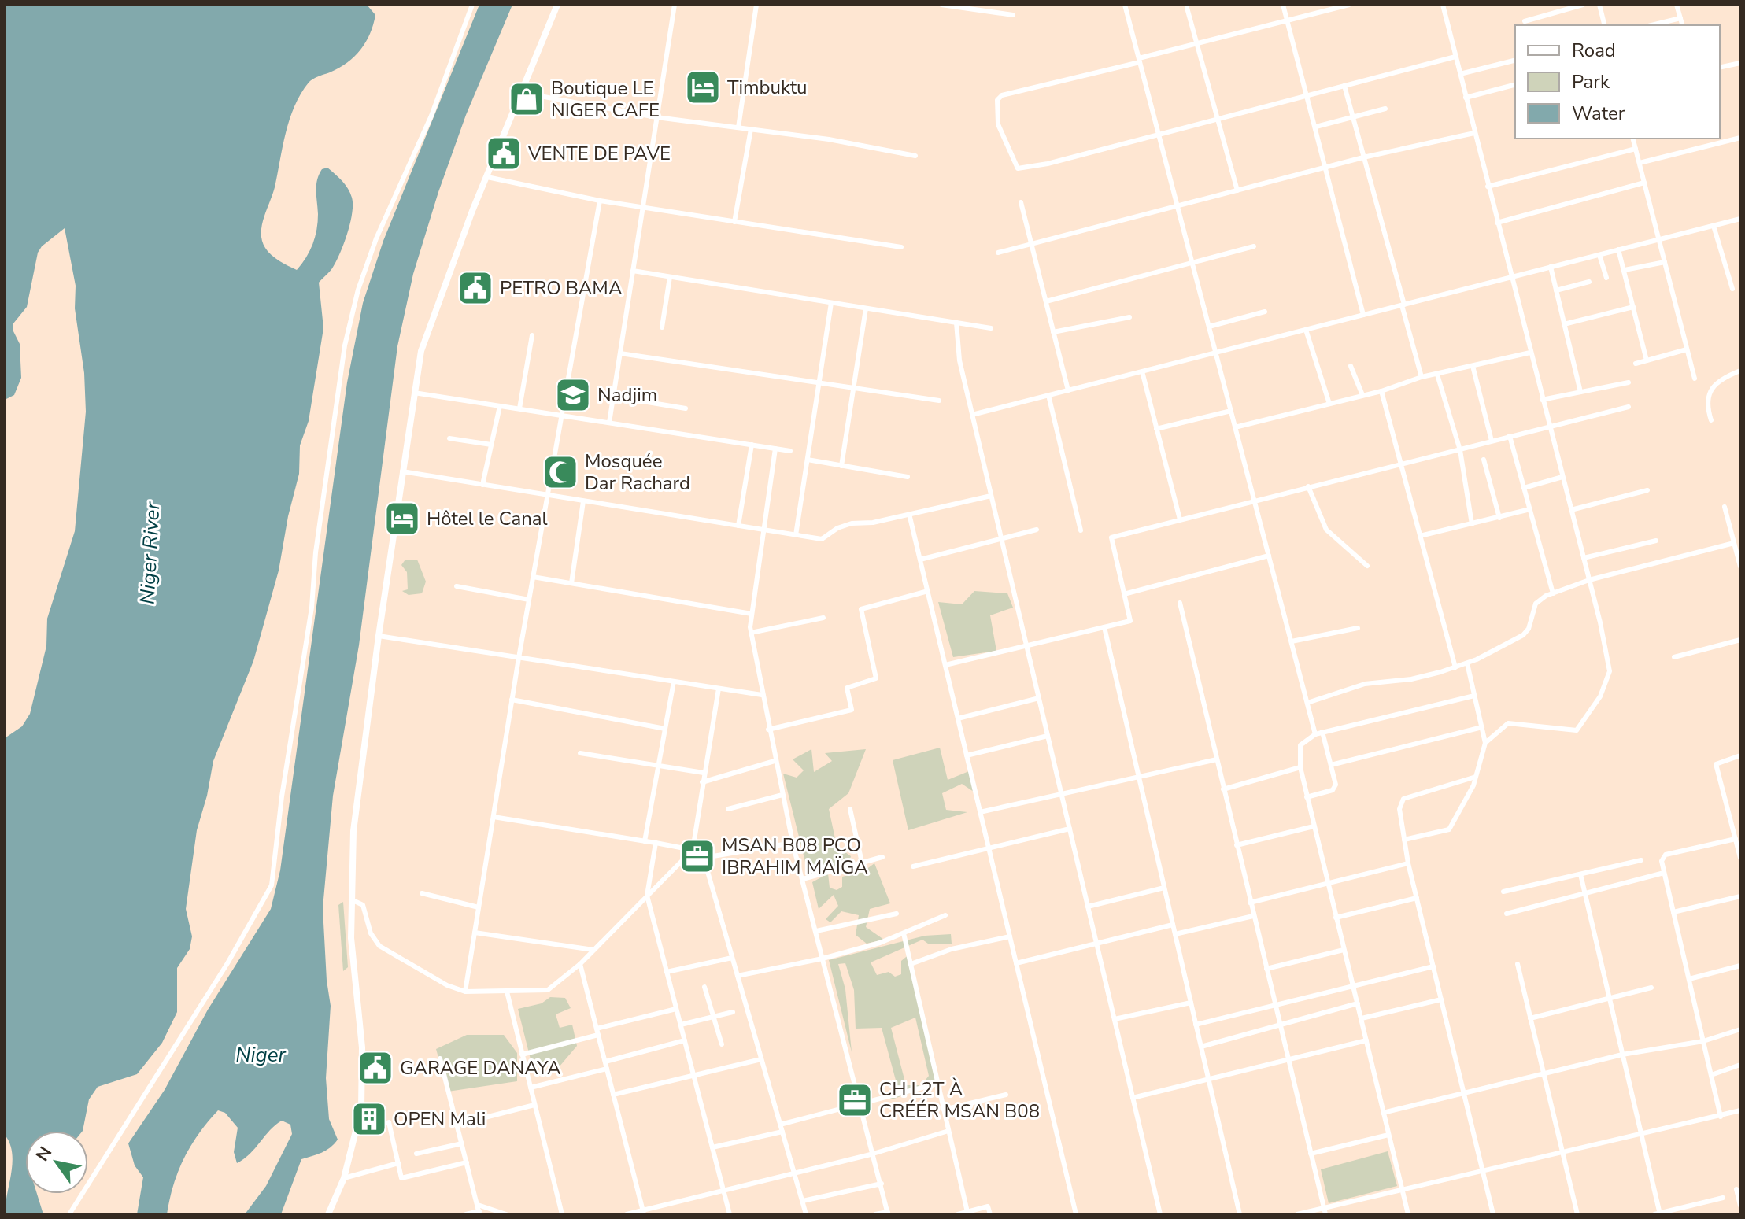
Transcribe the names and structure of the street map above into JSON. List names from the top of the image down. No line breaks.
{"water":["Niger River","Niger"],"places":{"hotel":["Timbuktu","Hôtel le Canal"],"shop":["Boutique LE NIGER CAFE"],"public building":["VENTE DE PAVE","PETRO BAMA","GARAGE DANAYA"],"school or university":["Nadjim"],"mosque":["Mosquée Dar Rachard"],"office":["MSAN B08 PCO IBRAHIM MAÏGA","CH L2T À CRÉÉR MSAN B08"],"building":["OPEN Mali"]},"legend":["Road","Park","Water"],"north":"top left"}
